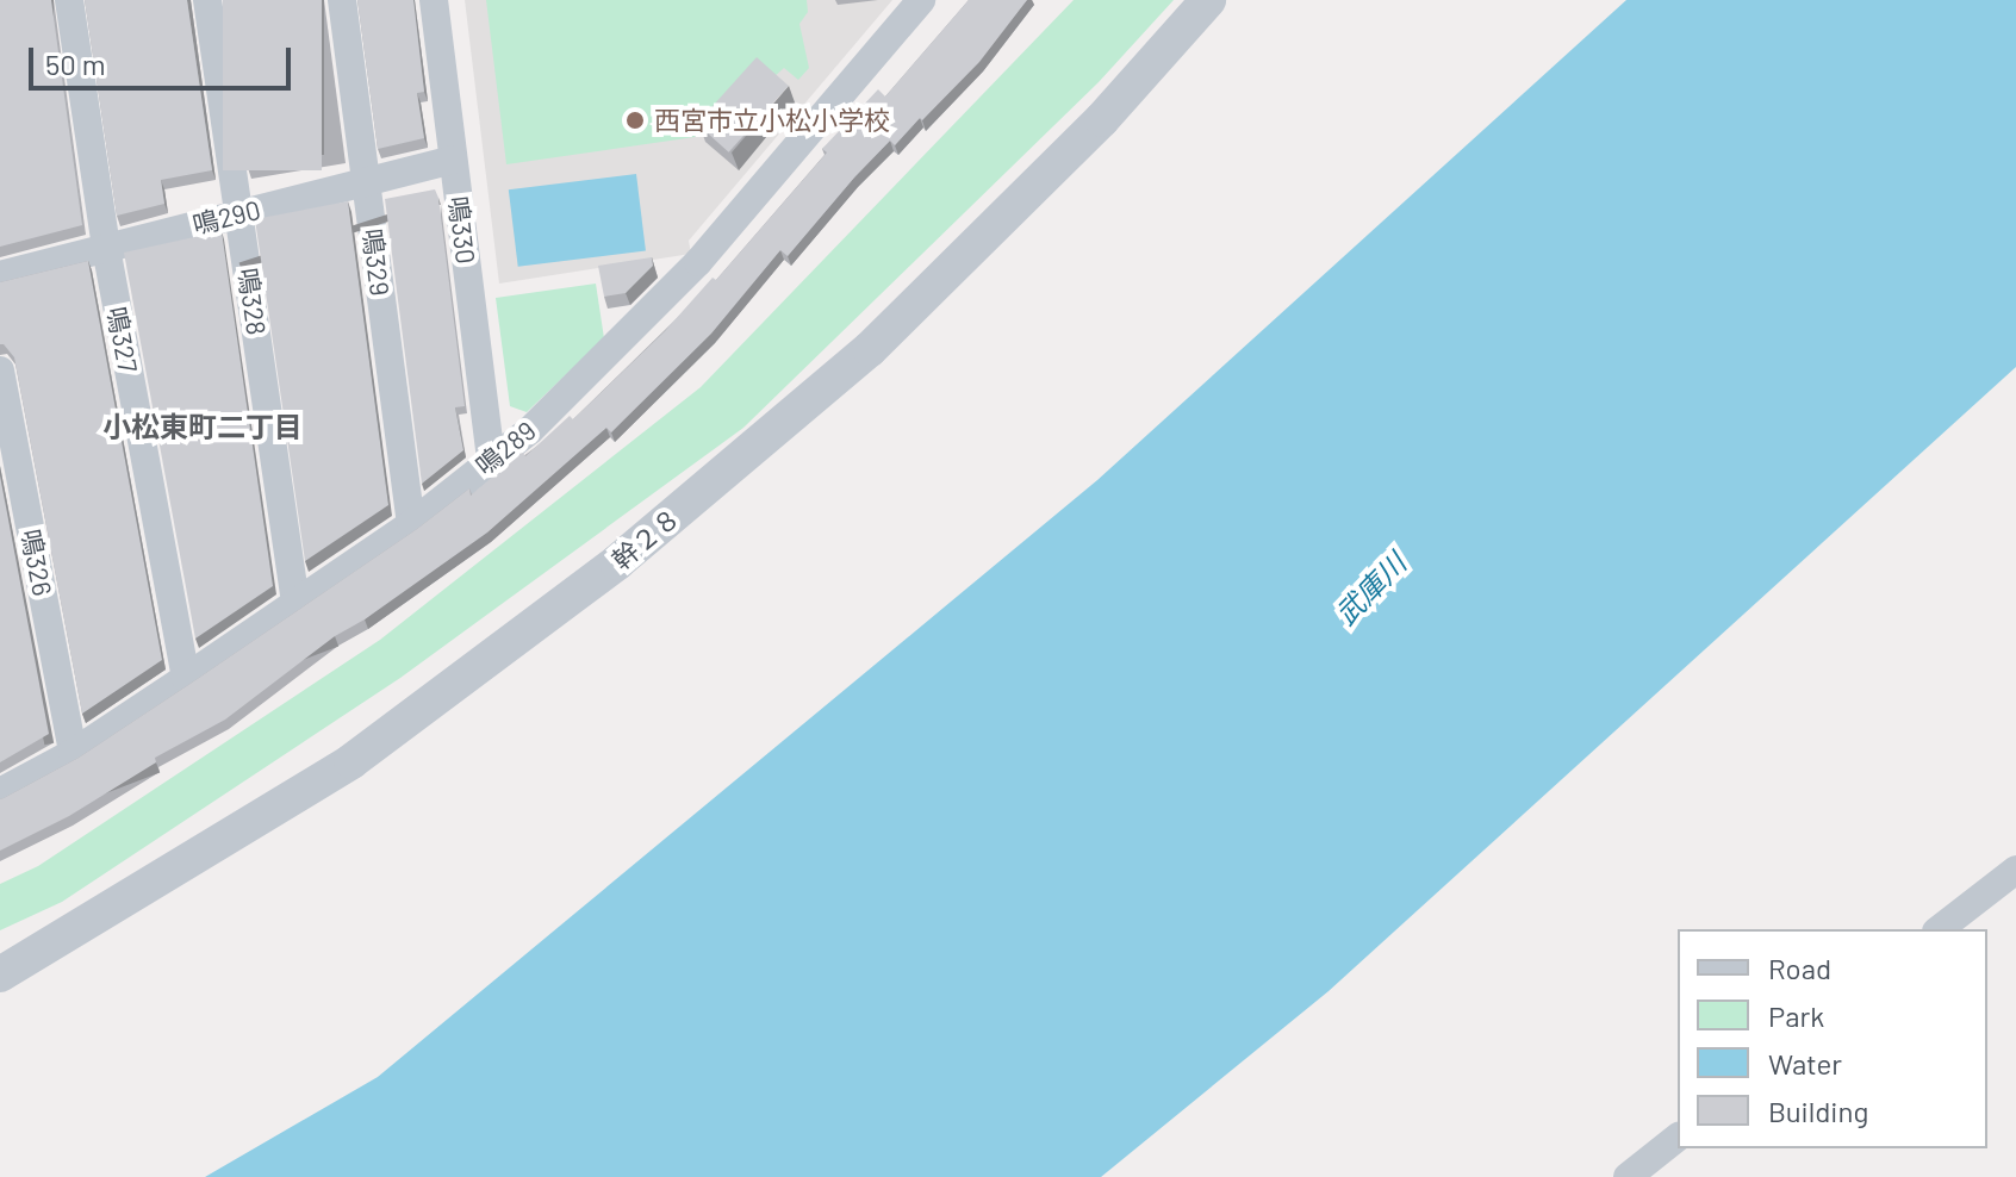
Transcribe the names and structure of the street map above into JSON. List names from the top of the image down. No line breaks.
{"streets":{"street":["鳴290","鳴330","鳴329","鳴328","鳴327","鳴289","幹２８","鳴326"]},"crossings":[["鳴290","鳴330"],["鳴290","鳴329"],["鳴290","鳴328"],["鳴290","鳴327"],["鳴330","鳴289"],["鳴329","鳴289"],["鳴328","鳴289"],["鳴327","鳴289"],["鳴289","鳴326"]],"districts":["小松東町二丁目"],"water":["武庫川"],"places":["西宮市立小松小学校"],"legend":["Road","Park","Water","Building"],"scale_bar":"50 m"}
